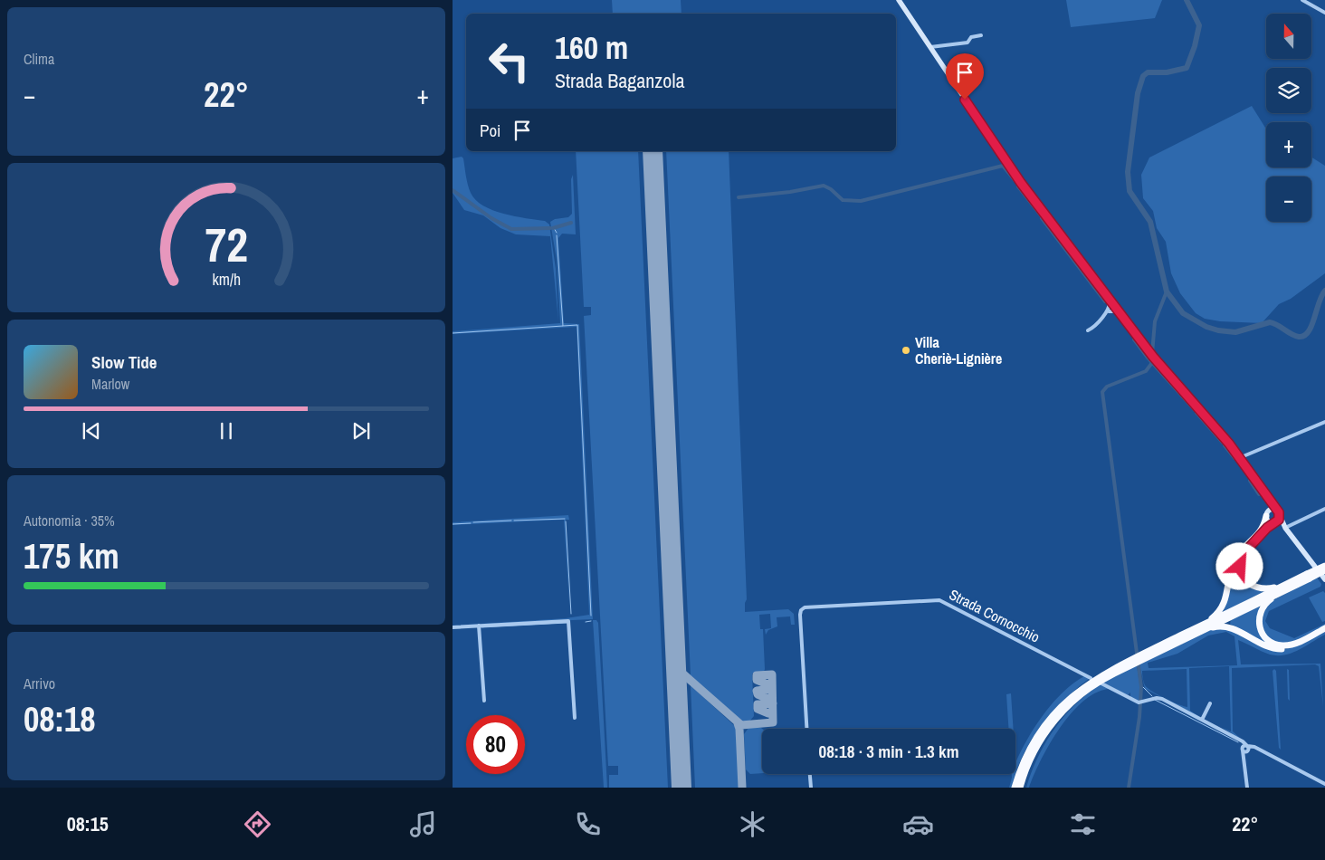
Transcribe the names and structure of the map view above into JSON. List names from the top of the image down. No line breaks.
{"streets":{"street":["Strada Cornocchio"]},"places":["Villa Cheriè-Lignière"],"north":"top","page":{"tile":["Clima",["Autonomia · 35%","175 km"],["Arrivo","08:18"]],"map_buttons":["+","−"],"turn":["160 m","Strada Baganzola"],"heat":["−","22°","+"],"then":"Poi","song":["Slow Tide","Marlow"],"limit":"80","trip":"08:18 · 3 min · 1.3 km","tabs":["08:15","22°"],"gauge":["72","km/h"]}}
